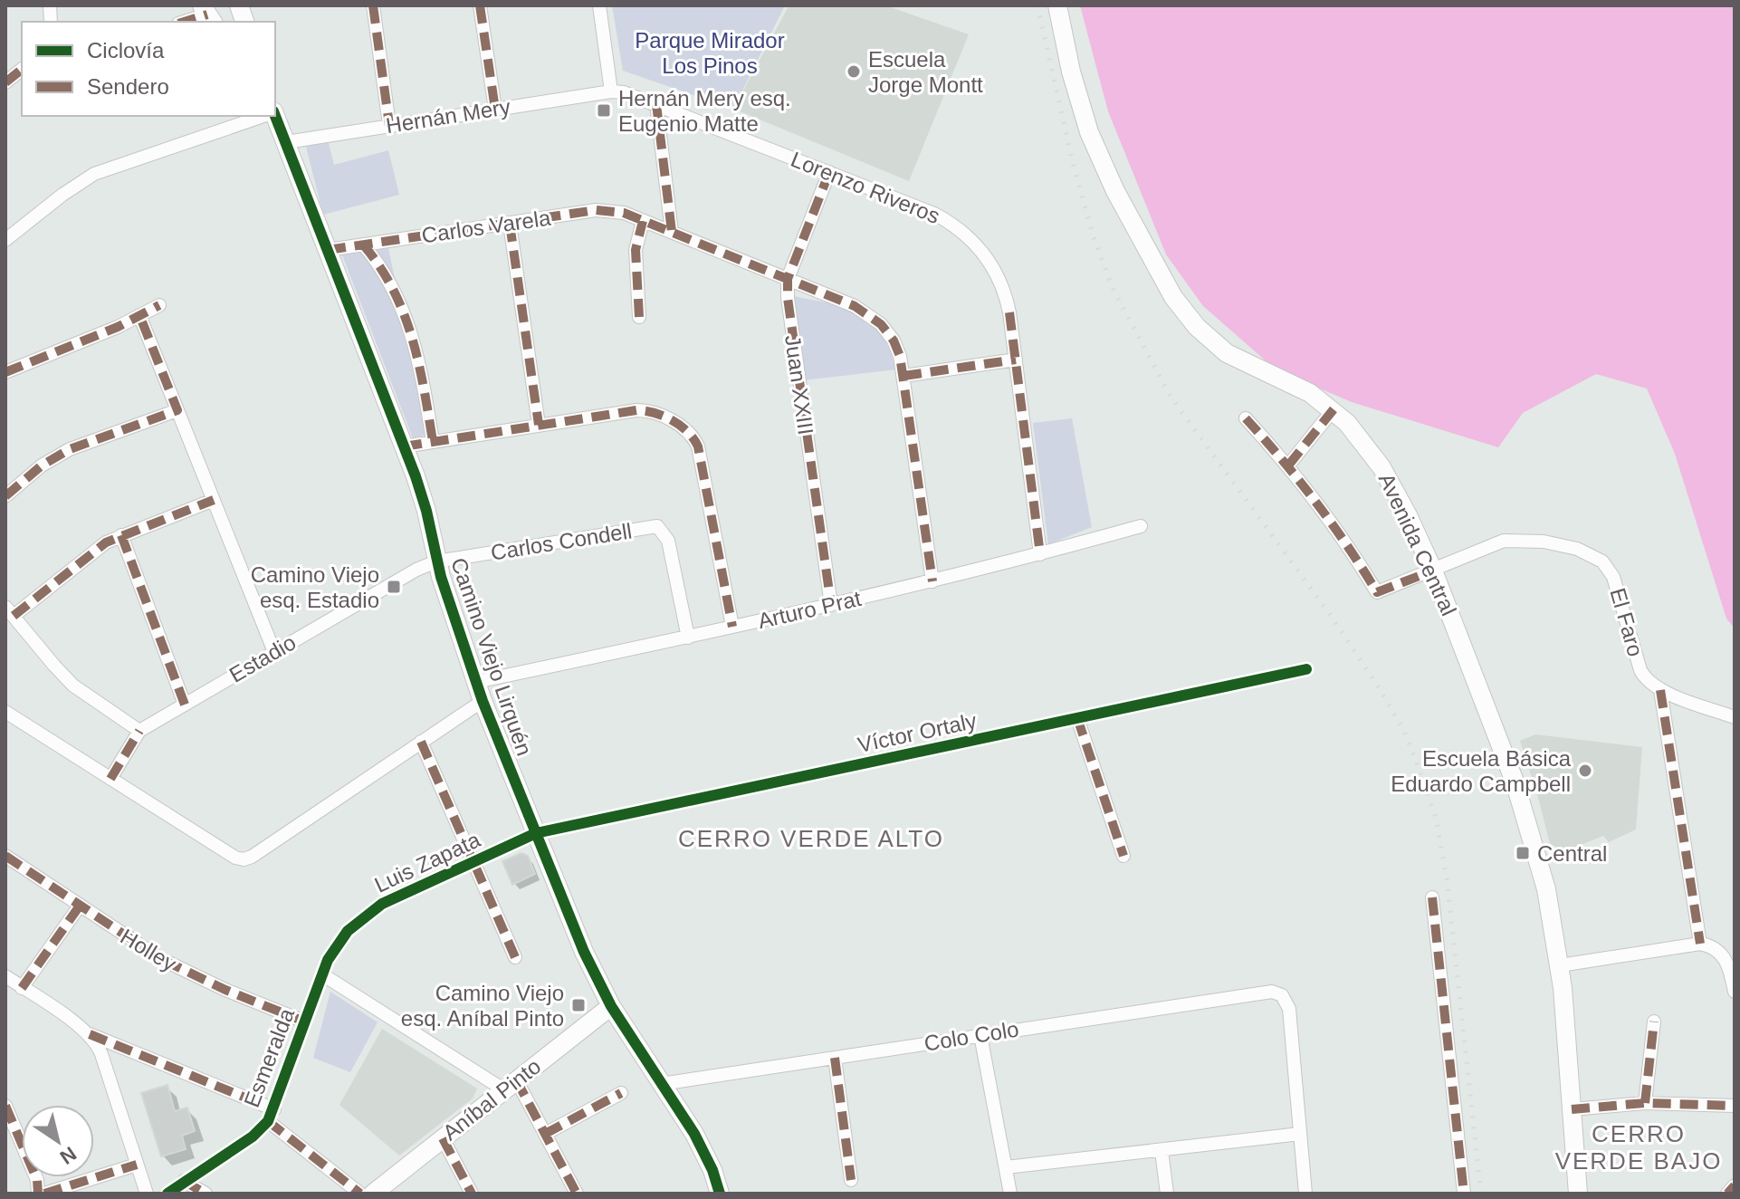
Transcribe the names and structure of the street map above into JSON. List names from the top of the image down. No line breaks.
{"streets":{"street":["Hernán Mery","Lorenzo Riveros","Carlos Varela","Juan XXIII","Carlos Condell","Avenida Central","Arturo Prat","El Faro","Camino Viejo Lirquén","Estadio","Víctor Ortaly","Luis Zapata","Holley","Colo Colo","Esmeralda","Aníbal Pinto"]},"crossings":[["Hernán Mery","Lorenzo Riveros"],["Hernán Mery","Camino Viejo Lirquén"],["Lorenzo Riveros","Juan XXIII"],["Lorenzo Riveros","Arturo Prat"],["Carlos Varela","Juan XXIII"],["Carlos Varela","Arturo Prat"],["Carlos Varela","Camino Viejo Lirquén"],["Juan XXIII","Arturo Prat"],["Carlos Condell","Arturo Prat"],["Carlos Condell","Camino Viejo Lirquén"],["Carlos Condell","Estadio"],["Avenida Central","El Faro"],["Arturo Prat","Camino Viejo Lirquén"],["Camino Viejo Lirquén","Estadio"],["Camino Viejo Lirquén","Víctor Ortaly"],["Camino Viejo Lirquén","Luis Zapata"],["Camino Viejo Lirquén","Colo Colo"],["Camino Viejo Lirquén","Aníbal Pinto"],["Víctor Ortaly","Luis Zapata"],["Luis Zapata","Esmeralda"],["Holley","Esmeralda"]],"districts":["CERRO VERDE ALTO","CERRO VERDE BAJO"],"parks":["Parque Mirador Los Pinos"],"places":{"other":["Escuela Jorge Montt","Escuela Básica Eduardo Campbell"],"transit":["Hernán Mery esq. Eugenio Matte","Camino Viejo esq. Estadio","Central","Camino Viejo esq. Aníbal Pinto"]},"legend":["Ciclovía","Sendero"],"north":"bottom right"}
